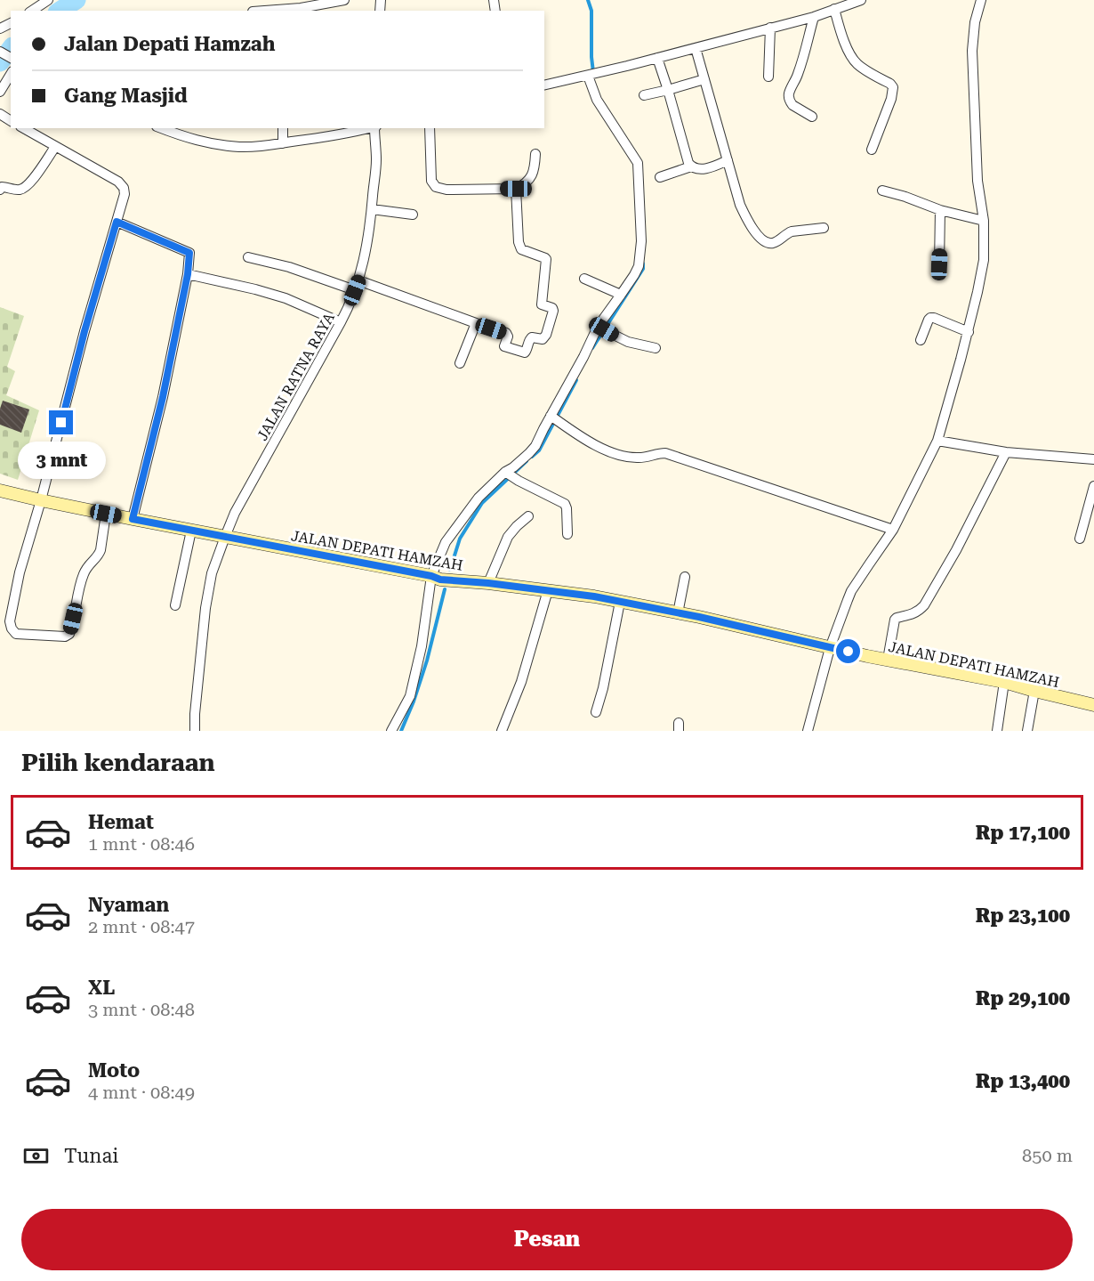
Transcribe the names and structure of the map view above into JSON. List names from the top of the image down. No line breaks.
{"streets":{"main road":["JALAN DEPATI HAMZAH"],"street":["JALAN RATNA RAYA"]},"crossings":[["JALAN RATNA RAYA","JALAN DEPATI HAMZAH"]],"page":{"banner":["Jalan Depati Hamzah","Gang Masjid"],"bubble":"3 mnt","heading":"Pilih kendaraan","list":[{"name":"Hemat","note":"1 mnt · 08:46","value":"Rp 17,100"},{"name":"Nyaman","note":"2 mnt · 08:47","value":"Rp 23,100"},{"name":"XL","note":"3 mnt · 08:48","value":"Rp 29,100"},{"name":"Moto","note":"4 mnt · 08:49","value":"Rp 13,400"}],"pay":["Tunai","850 m"],"buttons":"Pesan"}}
